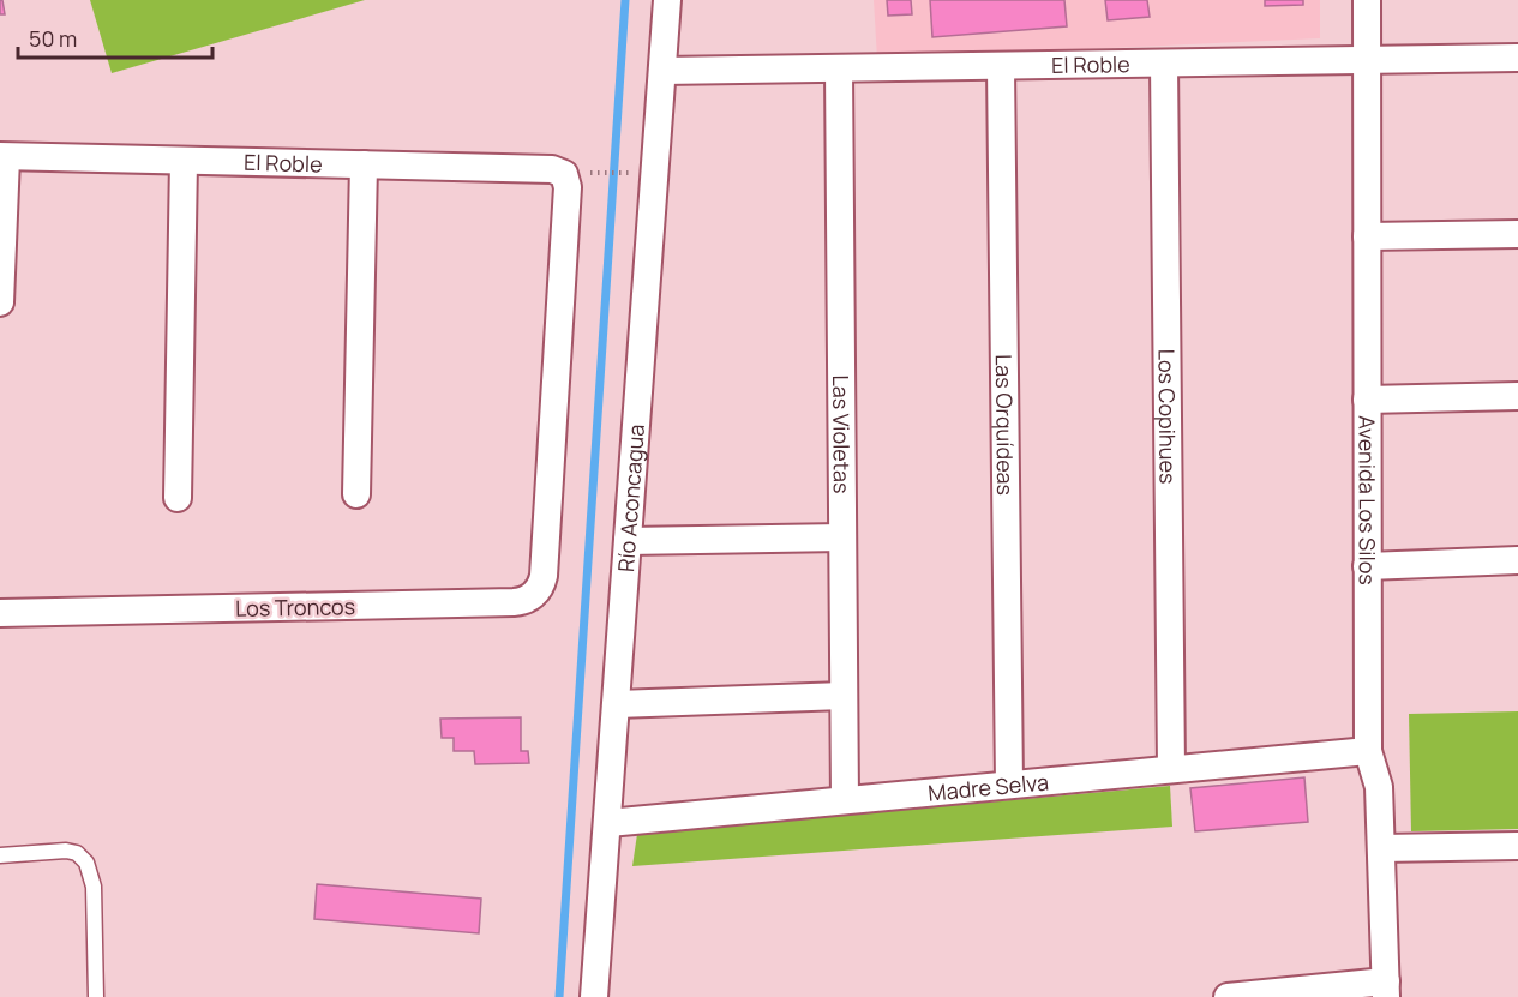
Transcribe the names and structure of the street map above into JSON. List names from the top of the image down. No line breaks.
{"streets":{"street":["El Roble","Los Copihues","Las Orquídeas","Las Violetas","Río Aconcagua","Avenida Los Silos","Los Troncos","Madre Selva"]},"crossings":[["El Roble","Los Copihues"],["El Roble","Las Orquídeas"],["El Roble","Las Violetas"],["El Roble","Río Aconcagua"],["El Roble","Avenida Los Silos"],["El Roble","Los Troncos"],["Los Copihues","Madre Selva"],["Las Orquídeas","Madre Selva"],["Las Violetas","Madre Selva"],["Río Aconcagua","Madre Selva"],["Avenida Los Silos","Madre Selva"]],"scale_bar":"50 m"}
